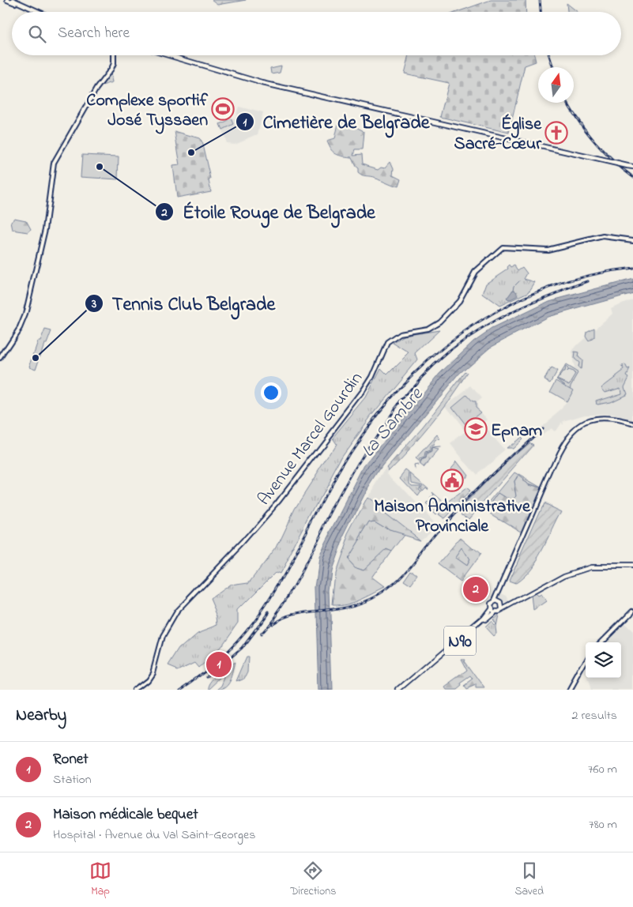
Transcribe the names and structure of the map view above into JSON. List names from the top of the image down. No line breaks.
{"streets":{"main road":["N90"],"street":["Avenue Marcel Gourdin"]},"water":["La Sambre"],"places":{"sports":["Complexe sportif José Tyssaen"],"church":["Église Sacré-Cœur"],"other":["Cimetière de Belgrade","Étoile Rouge de Belgrade","Tennis Club Belgrade"],"school or university":["Epnam"],"public building":["Maison Administrative Provinciale"]},"north":"top","page":{"search":"Search here","pins":["2","1"],"heading":["Nearby","2 results"],"list":[{"mark":"1","name":"Ronet","note":"Station","value":"760 m"},{"mark":"2","name":"Maison médicale bequet","note":"Hospital · Avenue du Val Saint-Georges","value":"780 m"}],"nav":["Map","Directions","Saved"]}}
